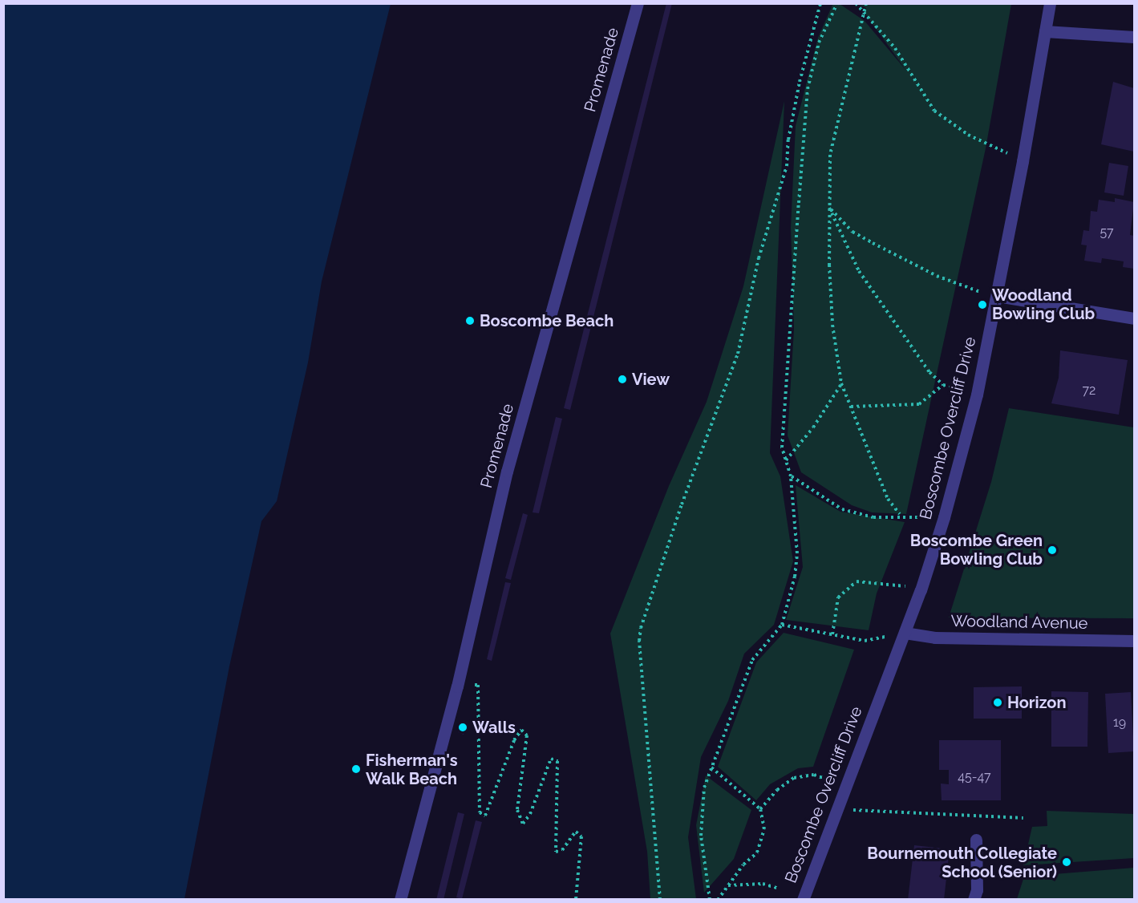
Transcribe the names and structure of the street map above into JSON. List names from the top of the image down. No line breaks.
{"streets":{"street":["Promenade","Boscombe Overcliff Drive","Woodland Avenue"]},"crossings":[["Boscombe Overcliff Drive","Woodland Avenue"]],"places":["Woodland Bowling Club","Boscombe Beach","View","Boscombe Green Bowling Club","Horizon","Walls","Fisherman's Walk Beach","Bournemouth Collegiate School (Senior)"],"house_numbers":["57","72","19","45-47"]}
